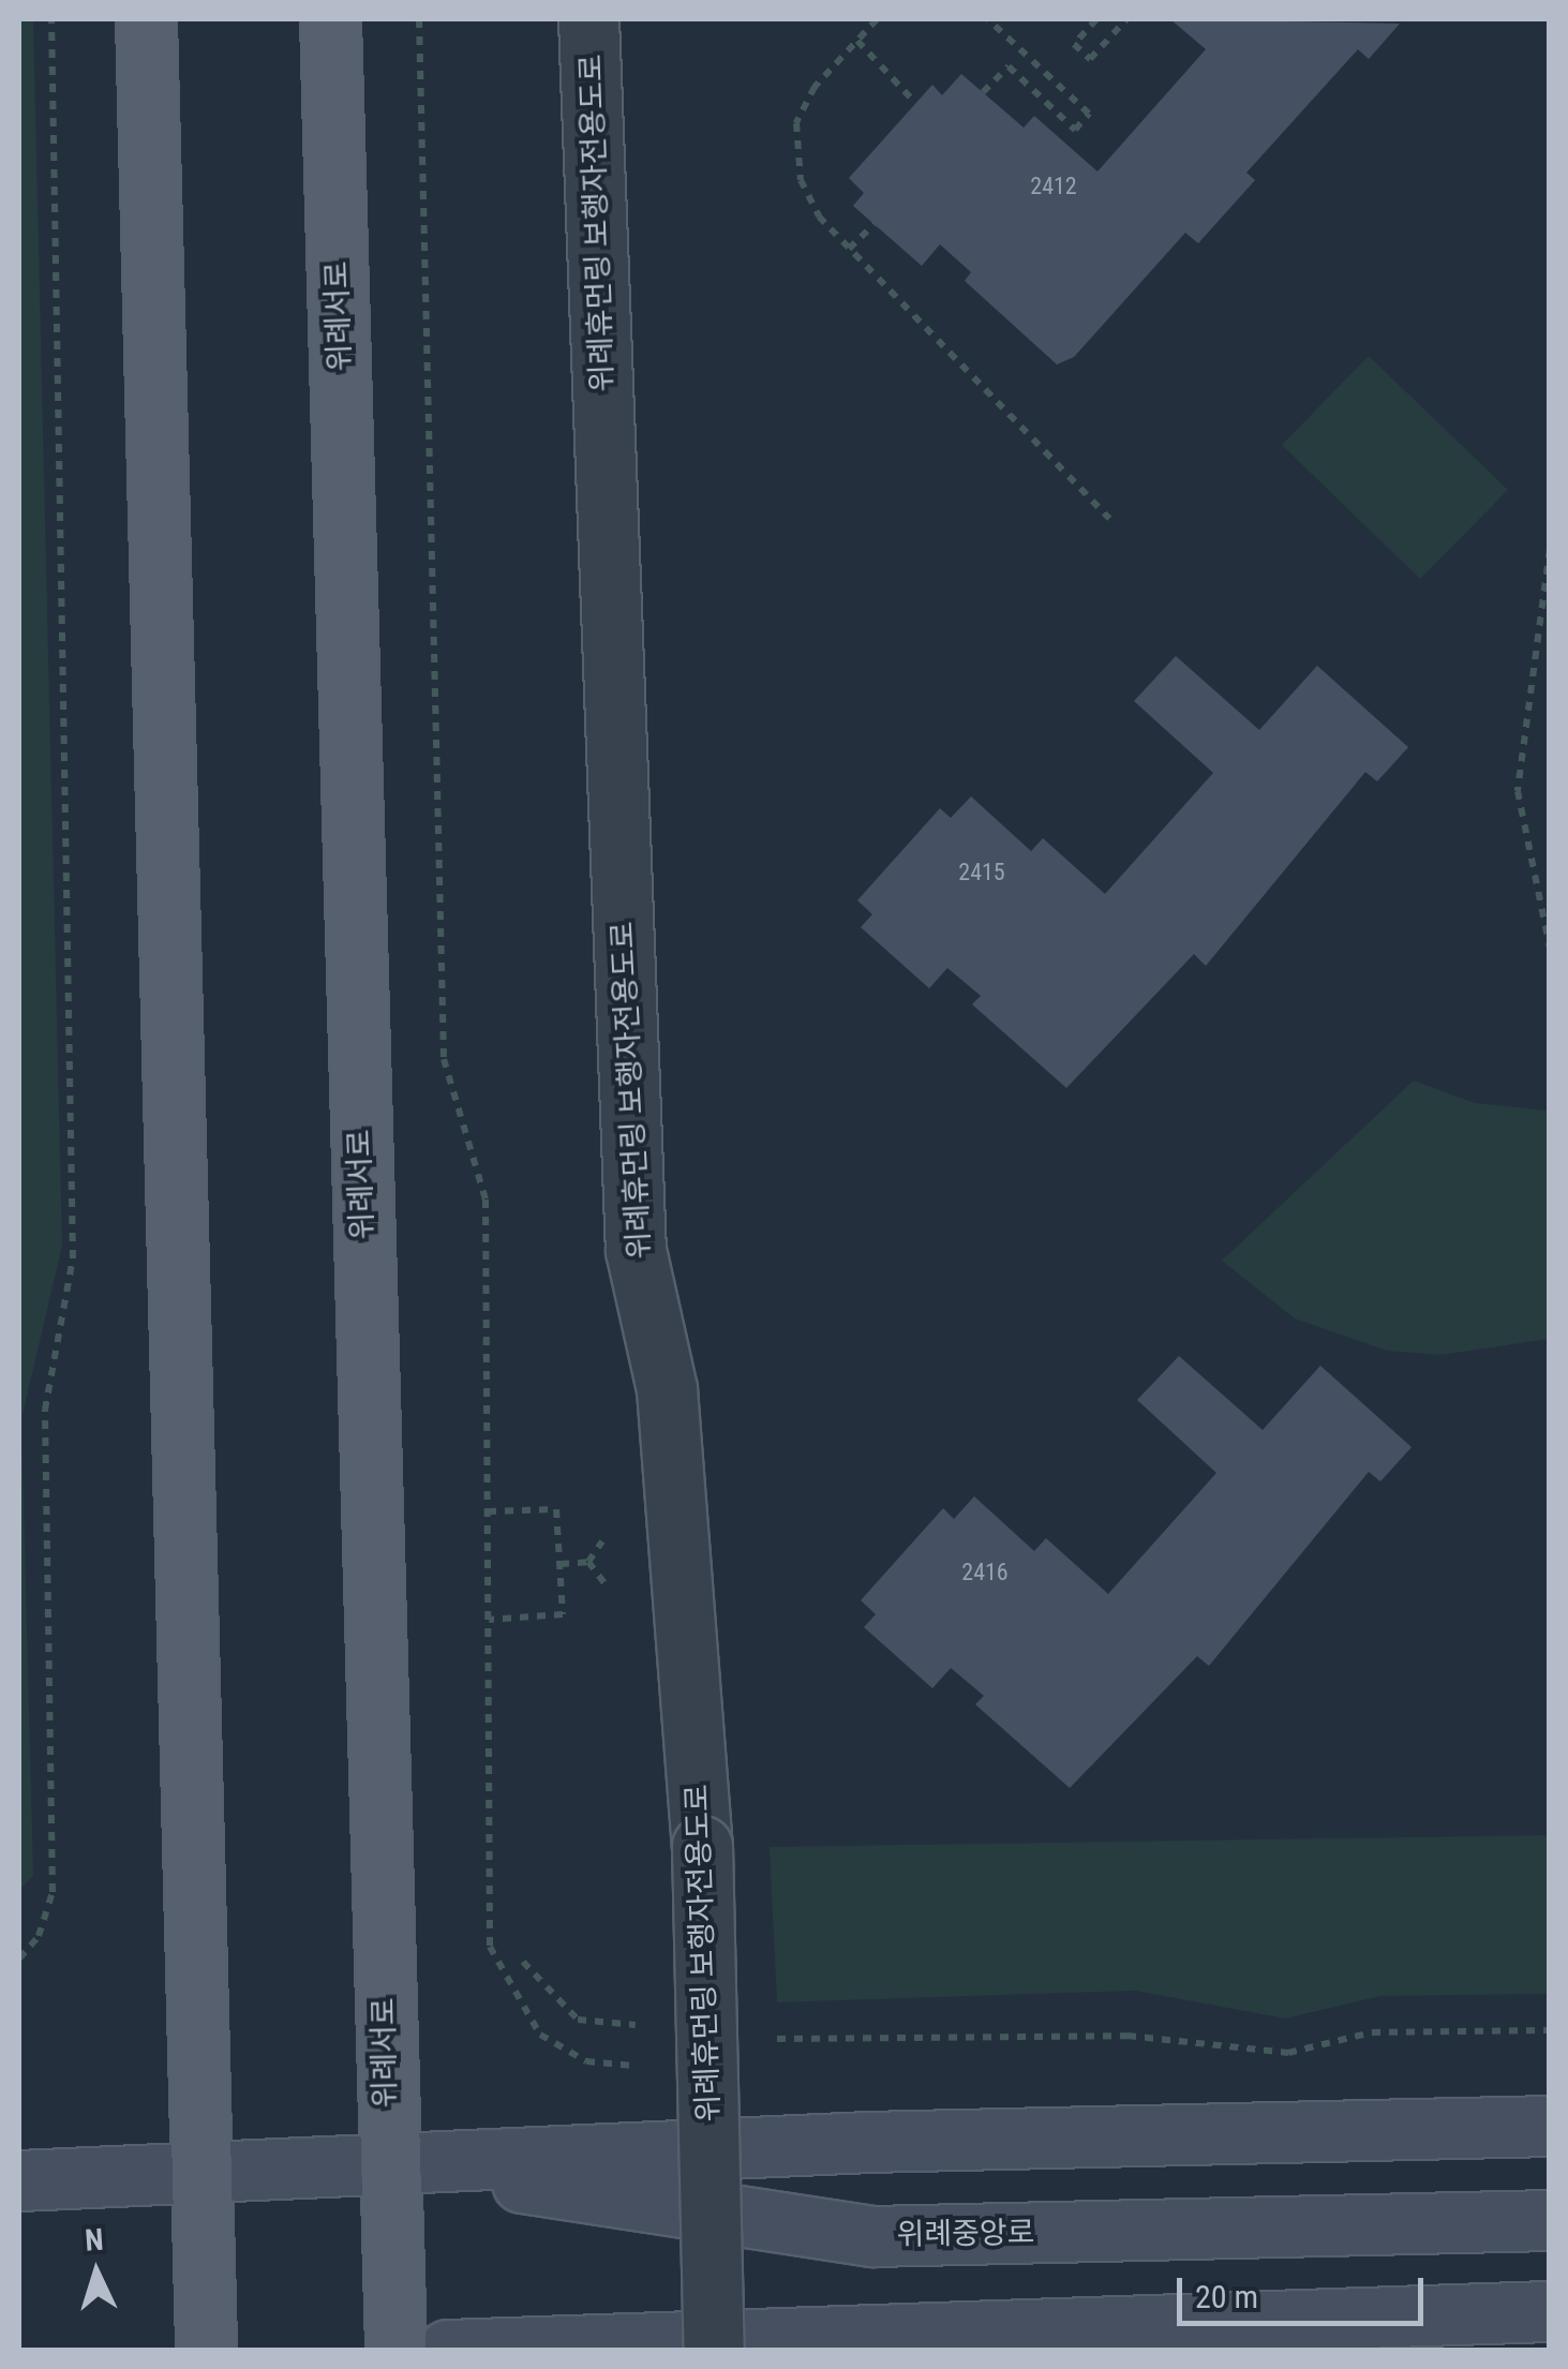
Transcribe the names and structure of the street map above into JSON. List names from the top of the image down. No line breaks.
{"streets":{"main road":["위례서로","위례중앙로"],"street":["위례휴먼링 보행자전용도로"]},"crossings":[["위례서로","위례중앙로"]],"house_numbers":["2412","2415","2416"],"scale_bar":"20 m","north":"top"}
